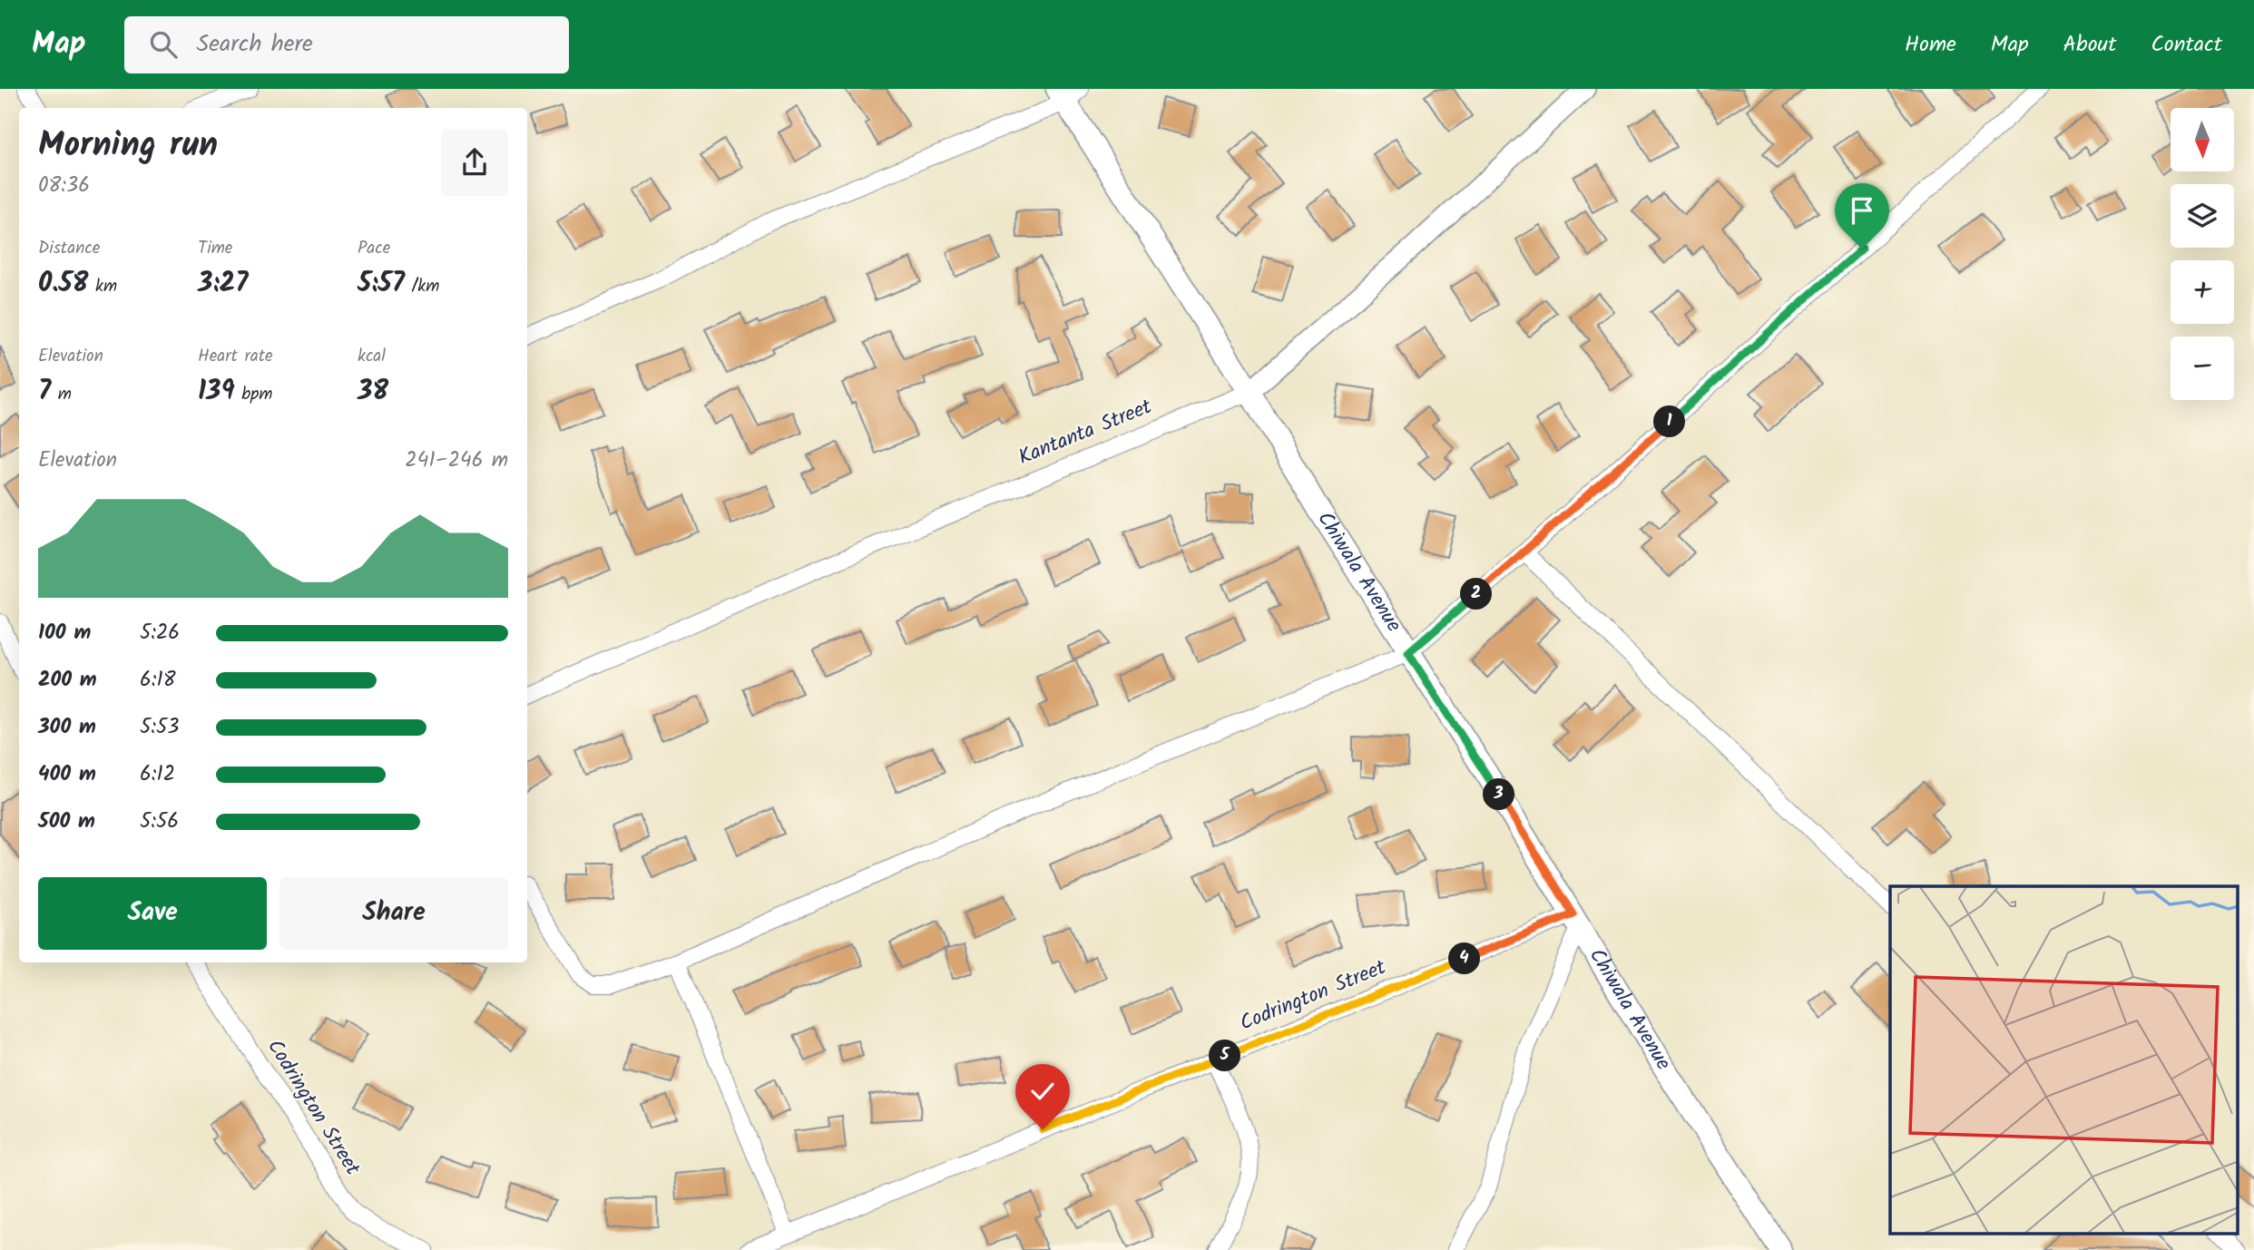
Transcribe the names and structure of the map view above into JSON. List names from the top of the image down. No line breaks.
{"streets":{"main road":["Chiwala Avenue"],"street":["Kantanta Street","Codrington Street"]},"crossings":[["Kantanta Street","Chiwala Avenue"],["Chiwala Avenue","Codrington Street"]],"north":"bottom","page":{"header":"Map","search":"Search here","nav":["Home","Map","About","Contact"],"map_buttons":["+","−"],"heading":["Morning run","08:36"],"stats":[["Distance","0.58 km"],["Time","3:27"],["Pace","5:57 /km"],["Elevation","7 m"],["Heart rate","139 bpm"],["kcal","38"]],"pins":["1","2","3","4","5"],"chart":["Elevation","241–246 m"],"list":[{"name":"100 m","note":"5:26"},{"name":"200 m","note":"6:18"},{"name":"300 m","note":"5:53"},{"name":"400 m","note":"6:12"},{"name":"500 m","note":"5:56"}],"buttons":["Save","Share"]}}
